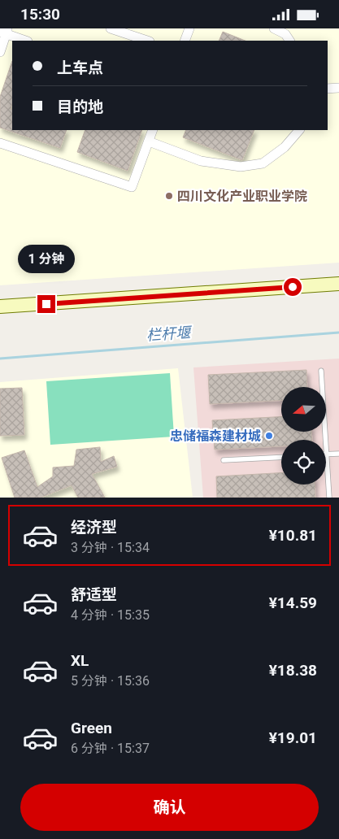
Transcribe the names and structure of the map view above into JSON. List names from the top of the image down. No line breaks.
{"water":["栏杆堰"],"places":["四川文化产业职业学院","忠储福森建材城"],"north":"left","page":{"status":"15:30","banner":["上车点","目的地"],"bubble":"1 分钟","list":[{"name":"经济型","note":"3 分钟 · 15:34","value":"¥10.81"},{"name":"舒适型","note":"4 分钟 · 15:35","value":"¥14.59"},{"name":"XL","note":"5 分钟 · 15:36","value":"¥18.38"},{"name":"Green","note":"6 分钟 · 15:37","value":"¥19.01"}],"buttons":"确认"}}
